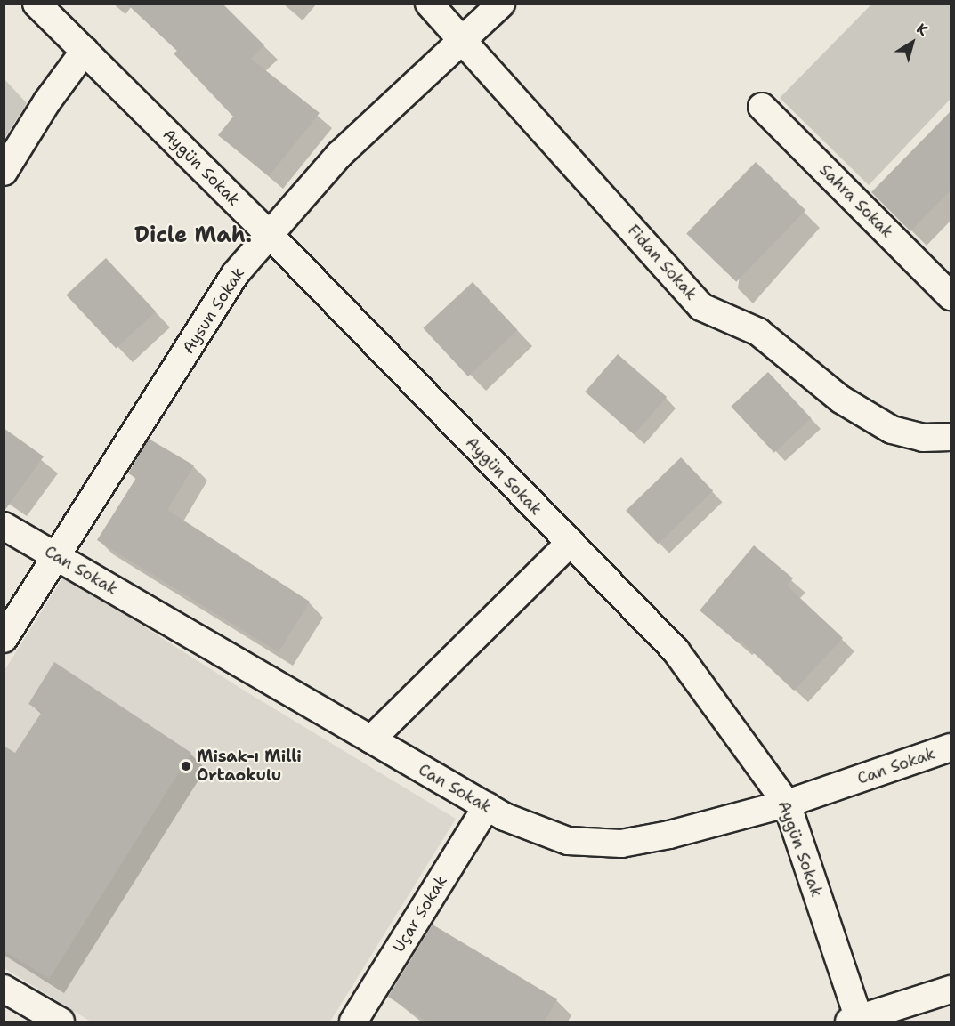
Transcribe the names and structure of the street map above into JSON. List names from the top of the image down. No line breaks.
{"streets":{"street":["Aygün Sokak","Sahra Sokak","Fidan Sokak","Aysun Sokak","Can Sokak","Uçar Sokak"]},"crossings":[["Aygün Sokak","Aysun Sokak"],["Aygün Sokak","Can Sokak"],["Fidan Sokak","Aysun Sokak"],["Aysun Sokak","Can Sokak"],["Can Sokak","Uçar Sokak"]],"districts":["Dicle Mah."],"places":["Misak-ı Milli Ortaokulu"],"north":"top right"}
